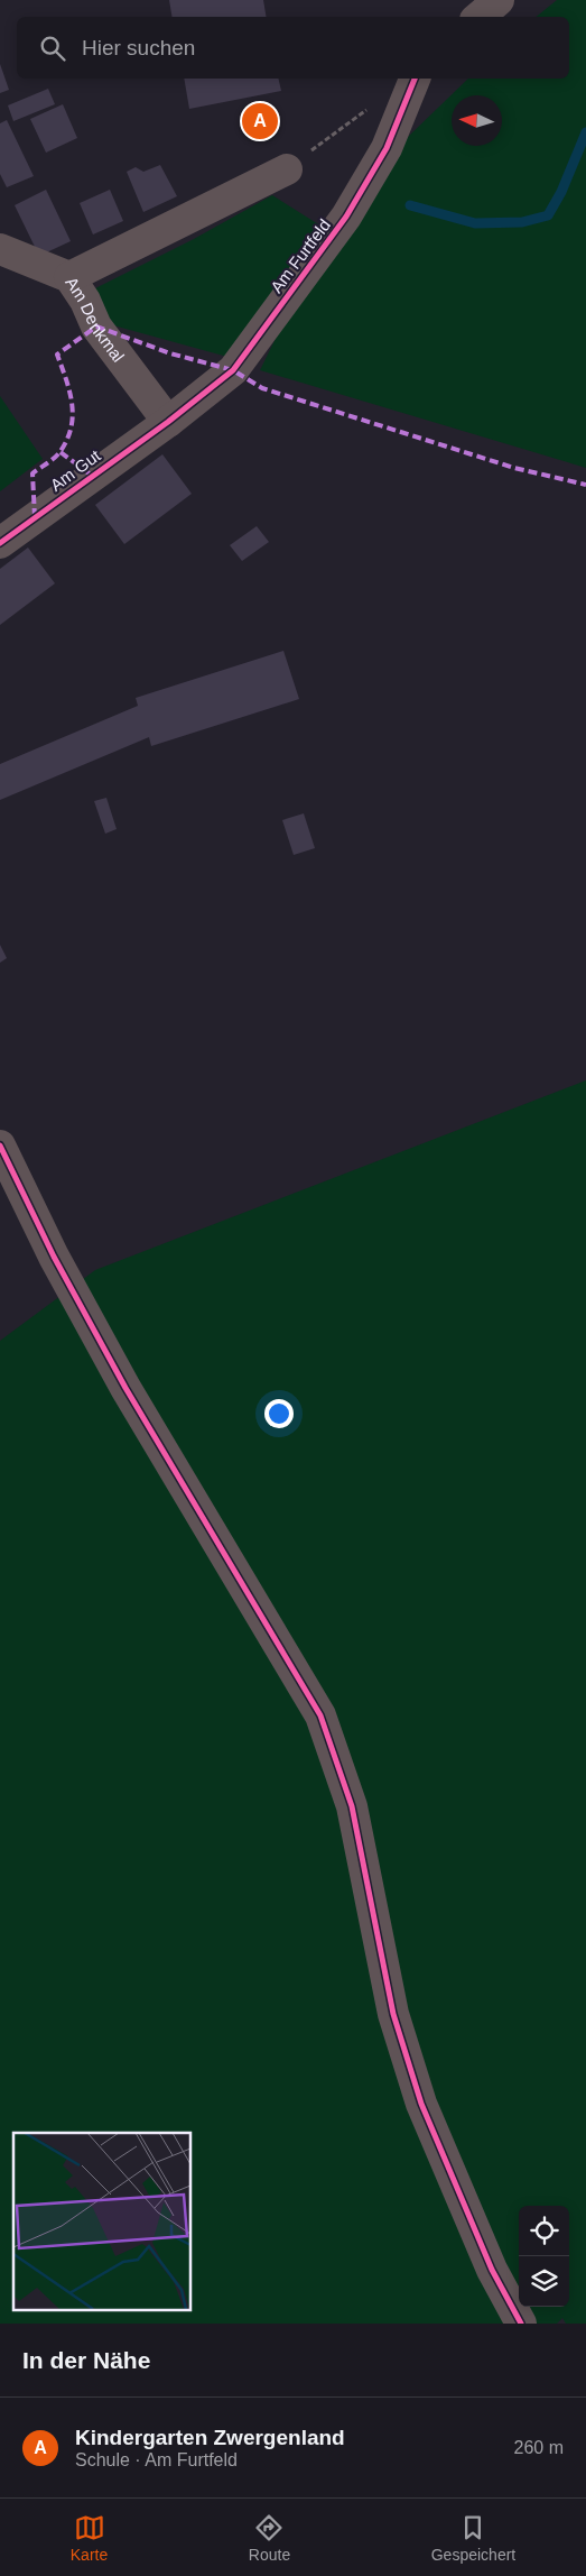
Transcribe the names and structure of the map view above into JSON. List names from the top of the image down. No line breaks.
{"streets":{"street":["Am Furtfeld","Am Denkmal","Am Gut"]},"crossings":[["Am Furtfeld","Am Denkmal"],["Am Furtfeld","Am Gut"],["Am Denkmal","Am Gut"]],"north":"left","page":{"search":"Hier suchen","pins":"A","heading":"In der Nähe","list":[{"mark":"A","name":"Kindergarten Zwergenland","note":"Schule · Am Furtfeld","value":"260 m"}],"nav":["Karte","Route","Gespeichert"]}}
